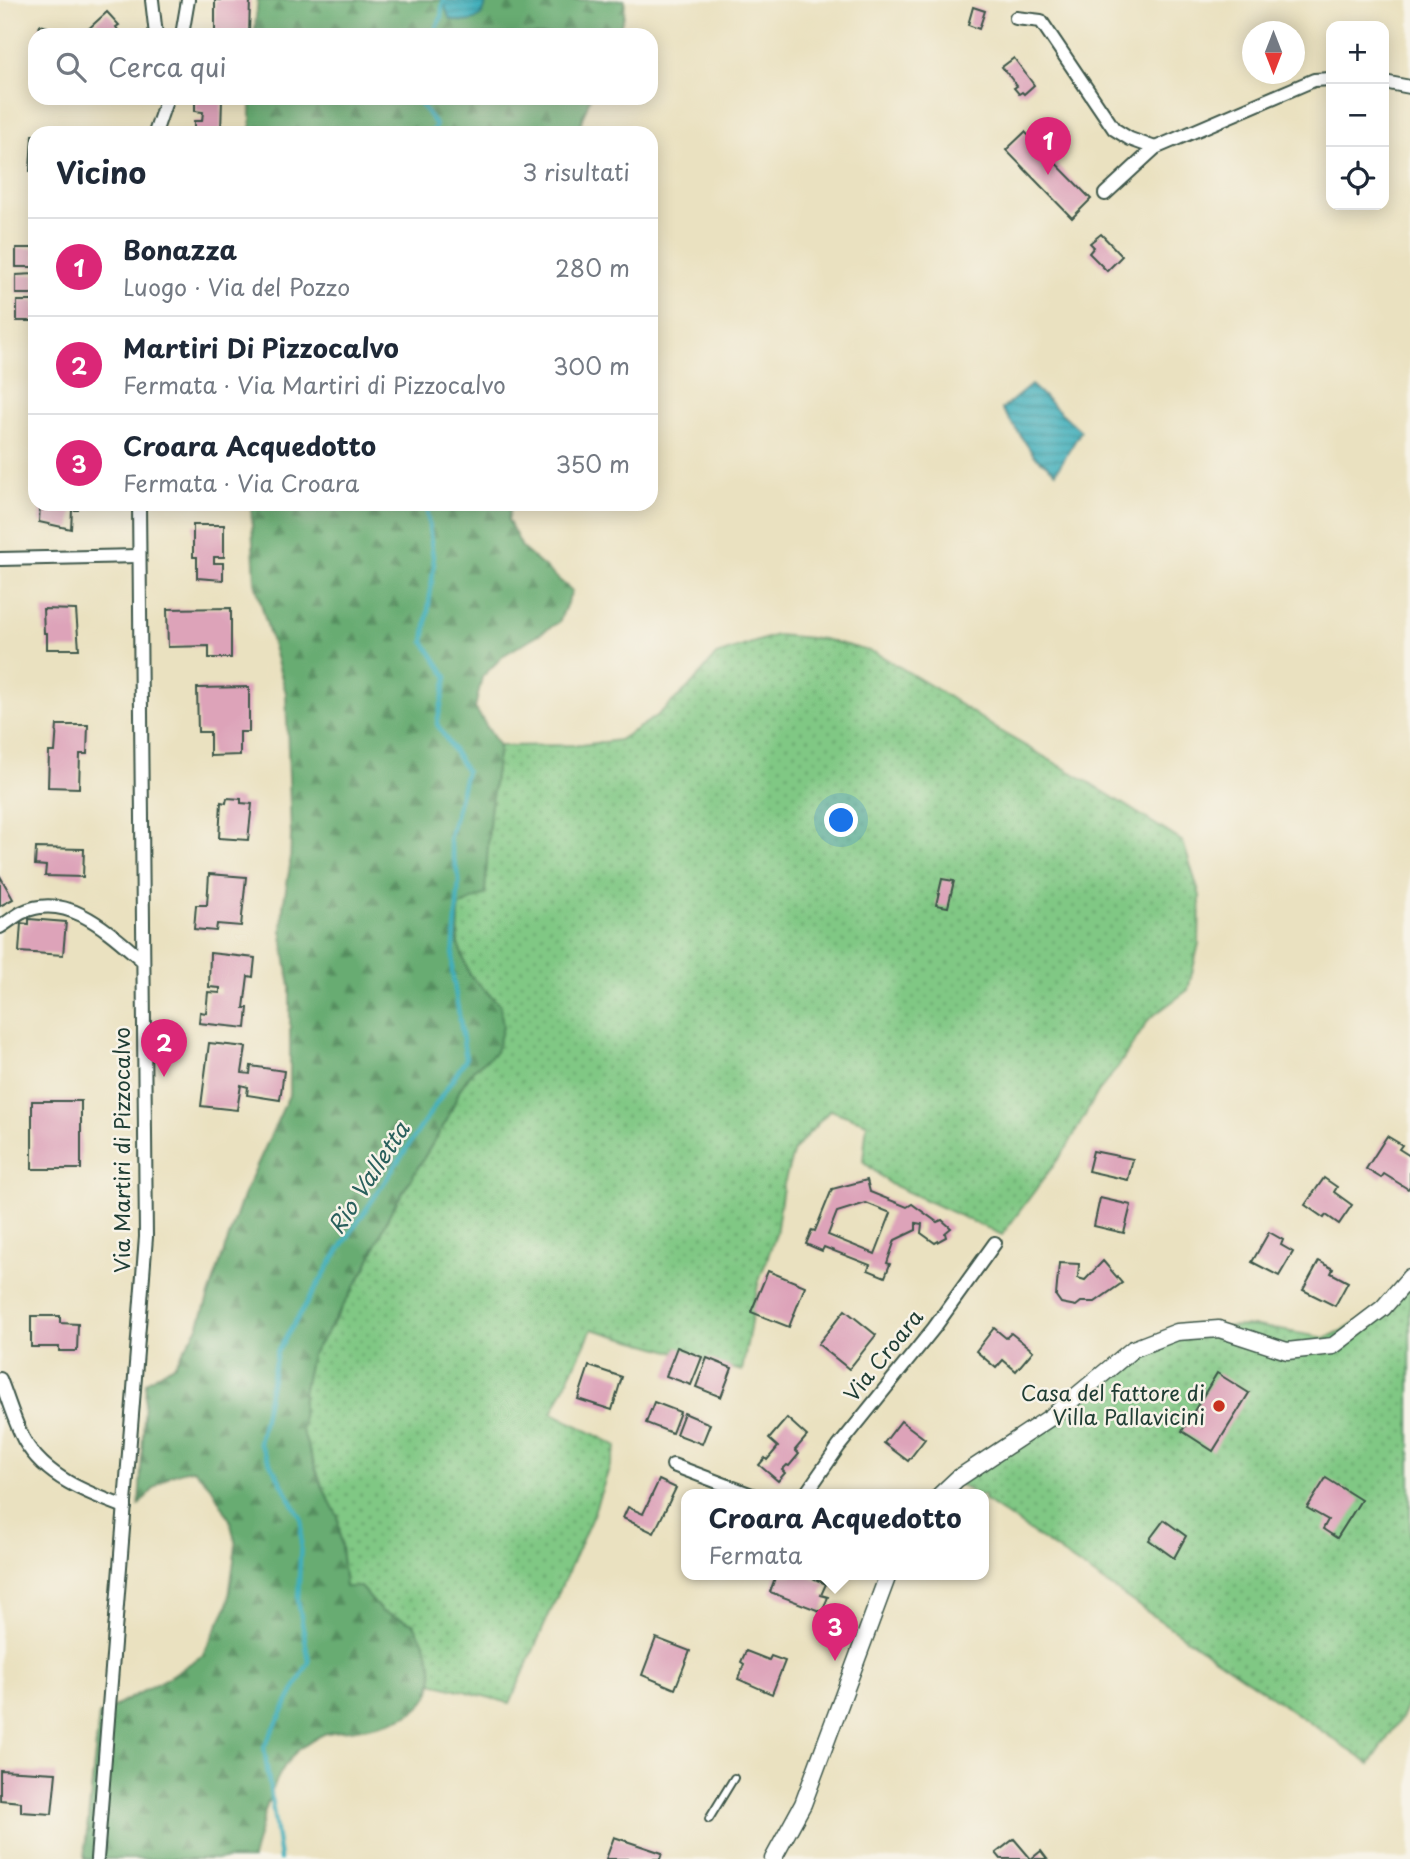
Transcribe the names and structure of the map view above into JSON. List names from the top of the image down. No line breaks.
{"streets":{"street":["Via Martiri di Pizzocalvo","Via Croara"]},"water":["Rio Valletta"],"places":["Casa del fattore di Villa Pallavicini"],"north":"bottom","page":{"map_buttons":["+","−"],"search":"Cerca qui","pins":["1","2","3"],"heading":["Vicino","3 risultati"],"list":[{"mark":"1","name":"Bonazza","note":"Luogo · Via del Pozzo","value":"280 m"},{"mark":"2","name":"Martiri Di Pizzocalvo","note":"Fermata · Via Martiri di Pizzocalvo","value":"300 m"},{"mark":"3","name":"Croara Acquedotto","note":"Fermata · Via Croara","value":"350 m"}],"popup":["Croara Acquedotto","Fermata"]}}
